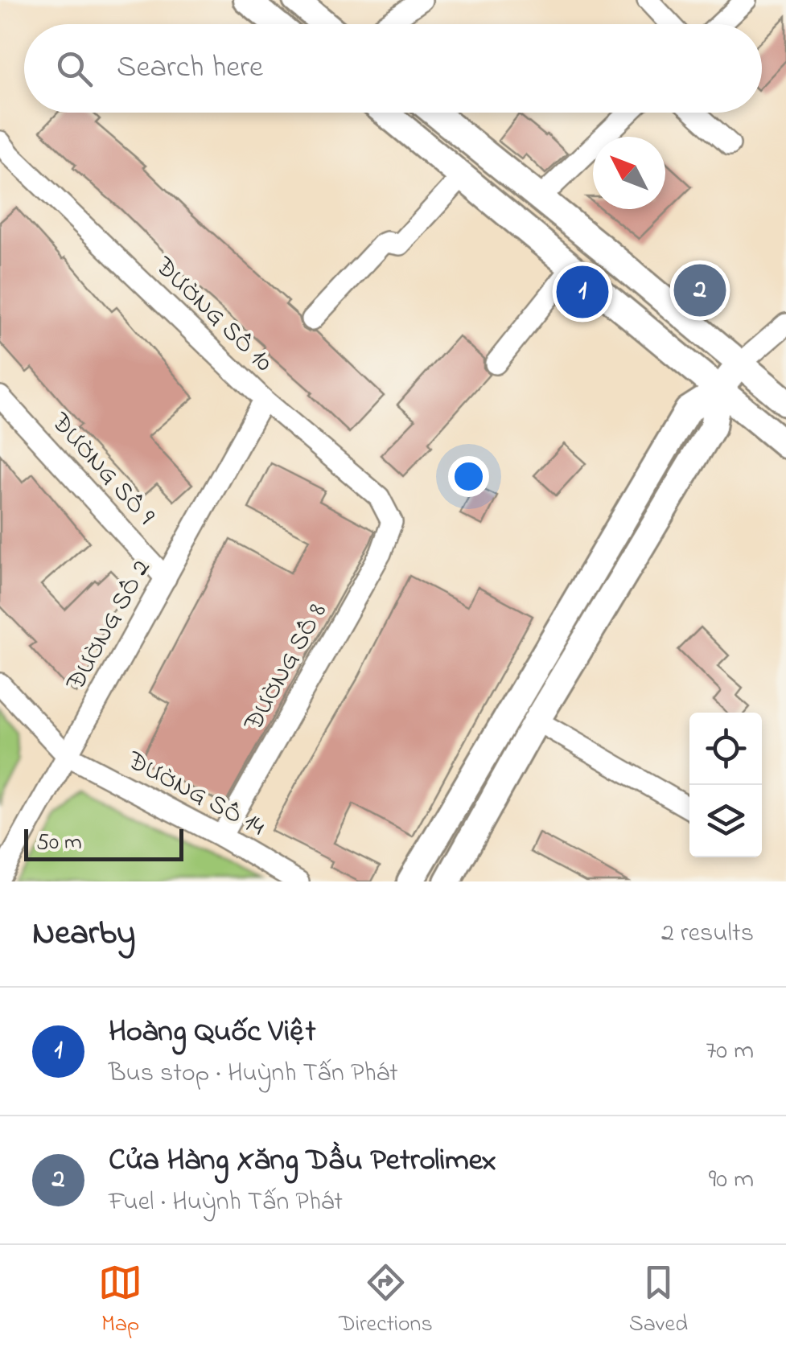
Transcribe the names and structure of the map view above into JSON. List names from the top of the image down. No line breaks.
{"streets":{"street":["ĐƯỜNG SỐ 10","ĐƯỜNG SỐ 9","ĐƯỜNG SỐ 2","ĐƯỜNG SỐ 8","ĐƯỜNG SỐ 14"]},"crossings":[["ĐƯỜNG SỐ 10","ĐƯỜNG SỐ 2"],["ĐƯỜNG SỐ 10","ĐƯỜNG SỐ 8"],["ĐƯỜNG SỐ 9","ĐƯỜNG SỐ 2"],["ĐƯỜNG SỐ 2","ĐƯỜNG SỐ 14"],["ĐƯỜNG SỐ 8","ĐƯỜNG SỐ 14"]],"scale_bar":"50 m","north":"top left","page":{"search":"Search here","pins":["2","1"],"scale":"50 m","heading":["Nearby","2 results"],"list":[{"mark":"1","name":"Hoàng Quốc Việt","note":"Bus stop · Huỳnh Tấn Phát","value":"70 m"},{"mark":"2","name":"Cửa Hàng Xăng Dầu Petrolimex","note":"Fuel · Huỳnh Tấn Phát","value":"90 m"}],"nav":["Map","Directions","Saved"]}}
